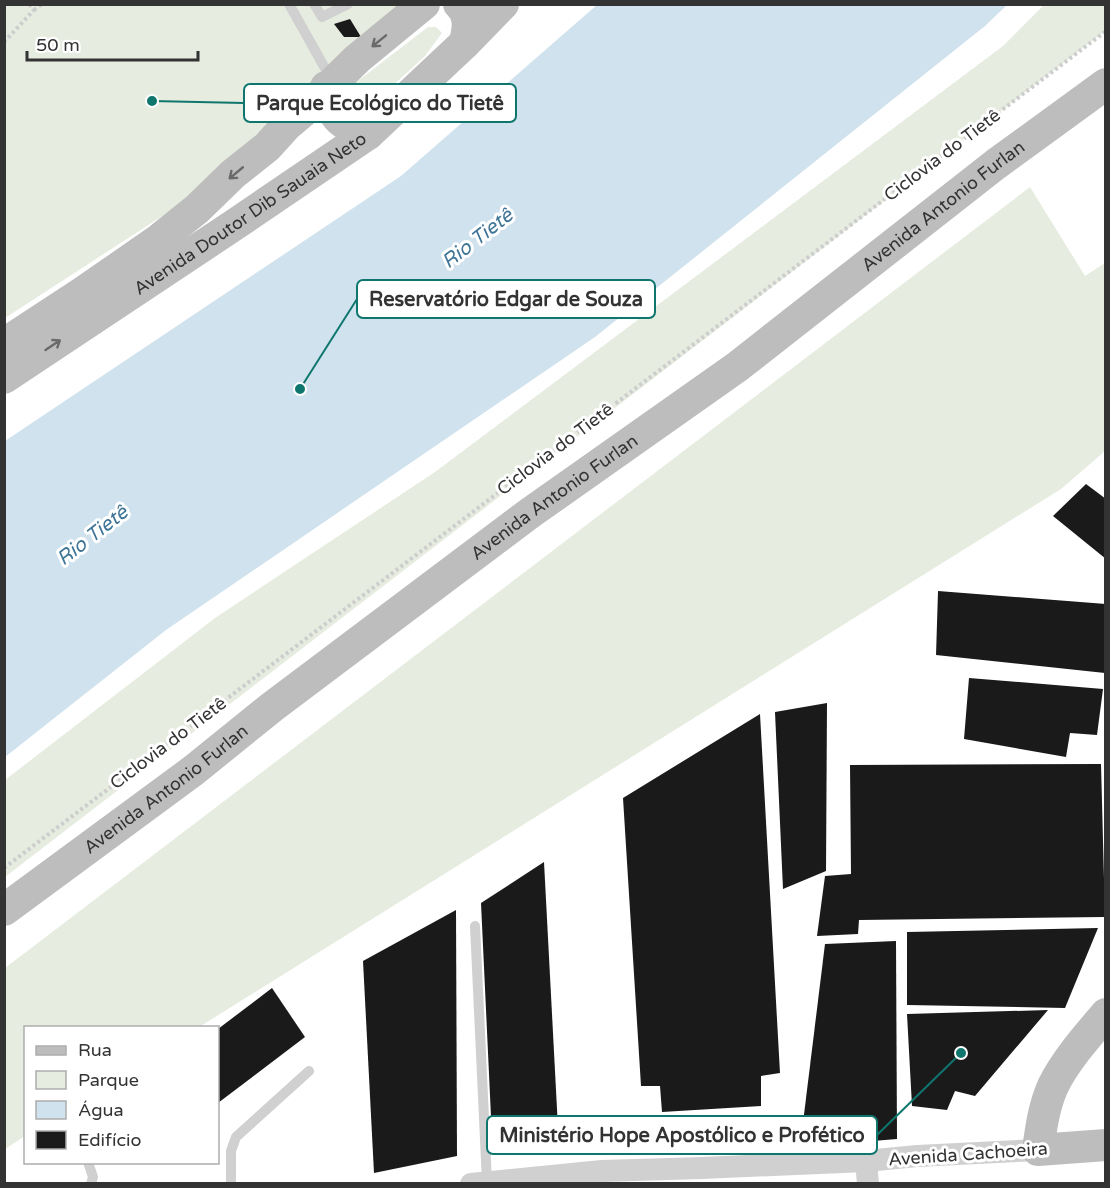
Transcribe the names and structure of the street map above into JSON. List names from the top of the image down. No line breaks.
{"streets":{"main road":["Avenida Antonio Furlan","Avenida Doutor Dib Sauaia Neto","Avenida Cachoeira"],"path":["Ciclovia do Tietê"]},"water":["Rio Tietê"],"places":["Parque Ecológico do Tietê","Reservatório Edgar de Souza","Ministério Hope Apostólico e Profético"],"legend":["Rua","Parque","Água","Edifício"],"scale_bar":"50 m"}
